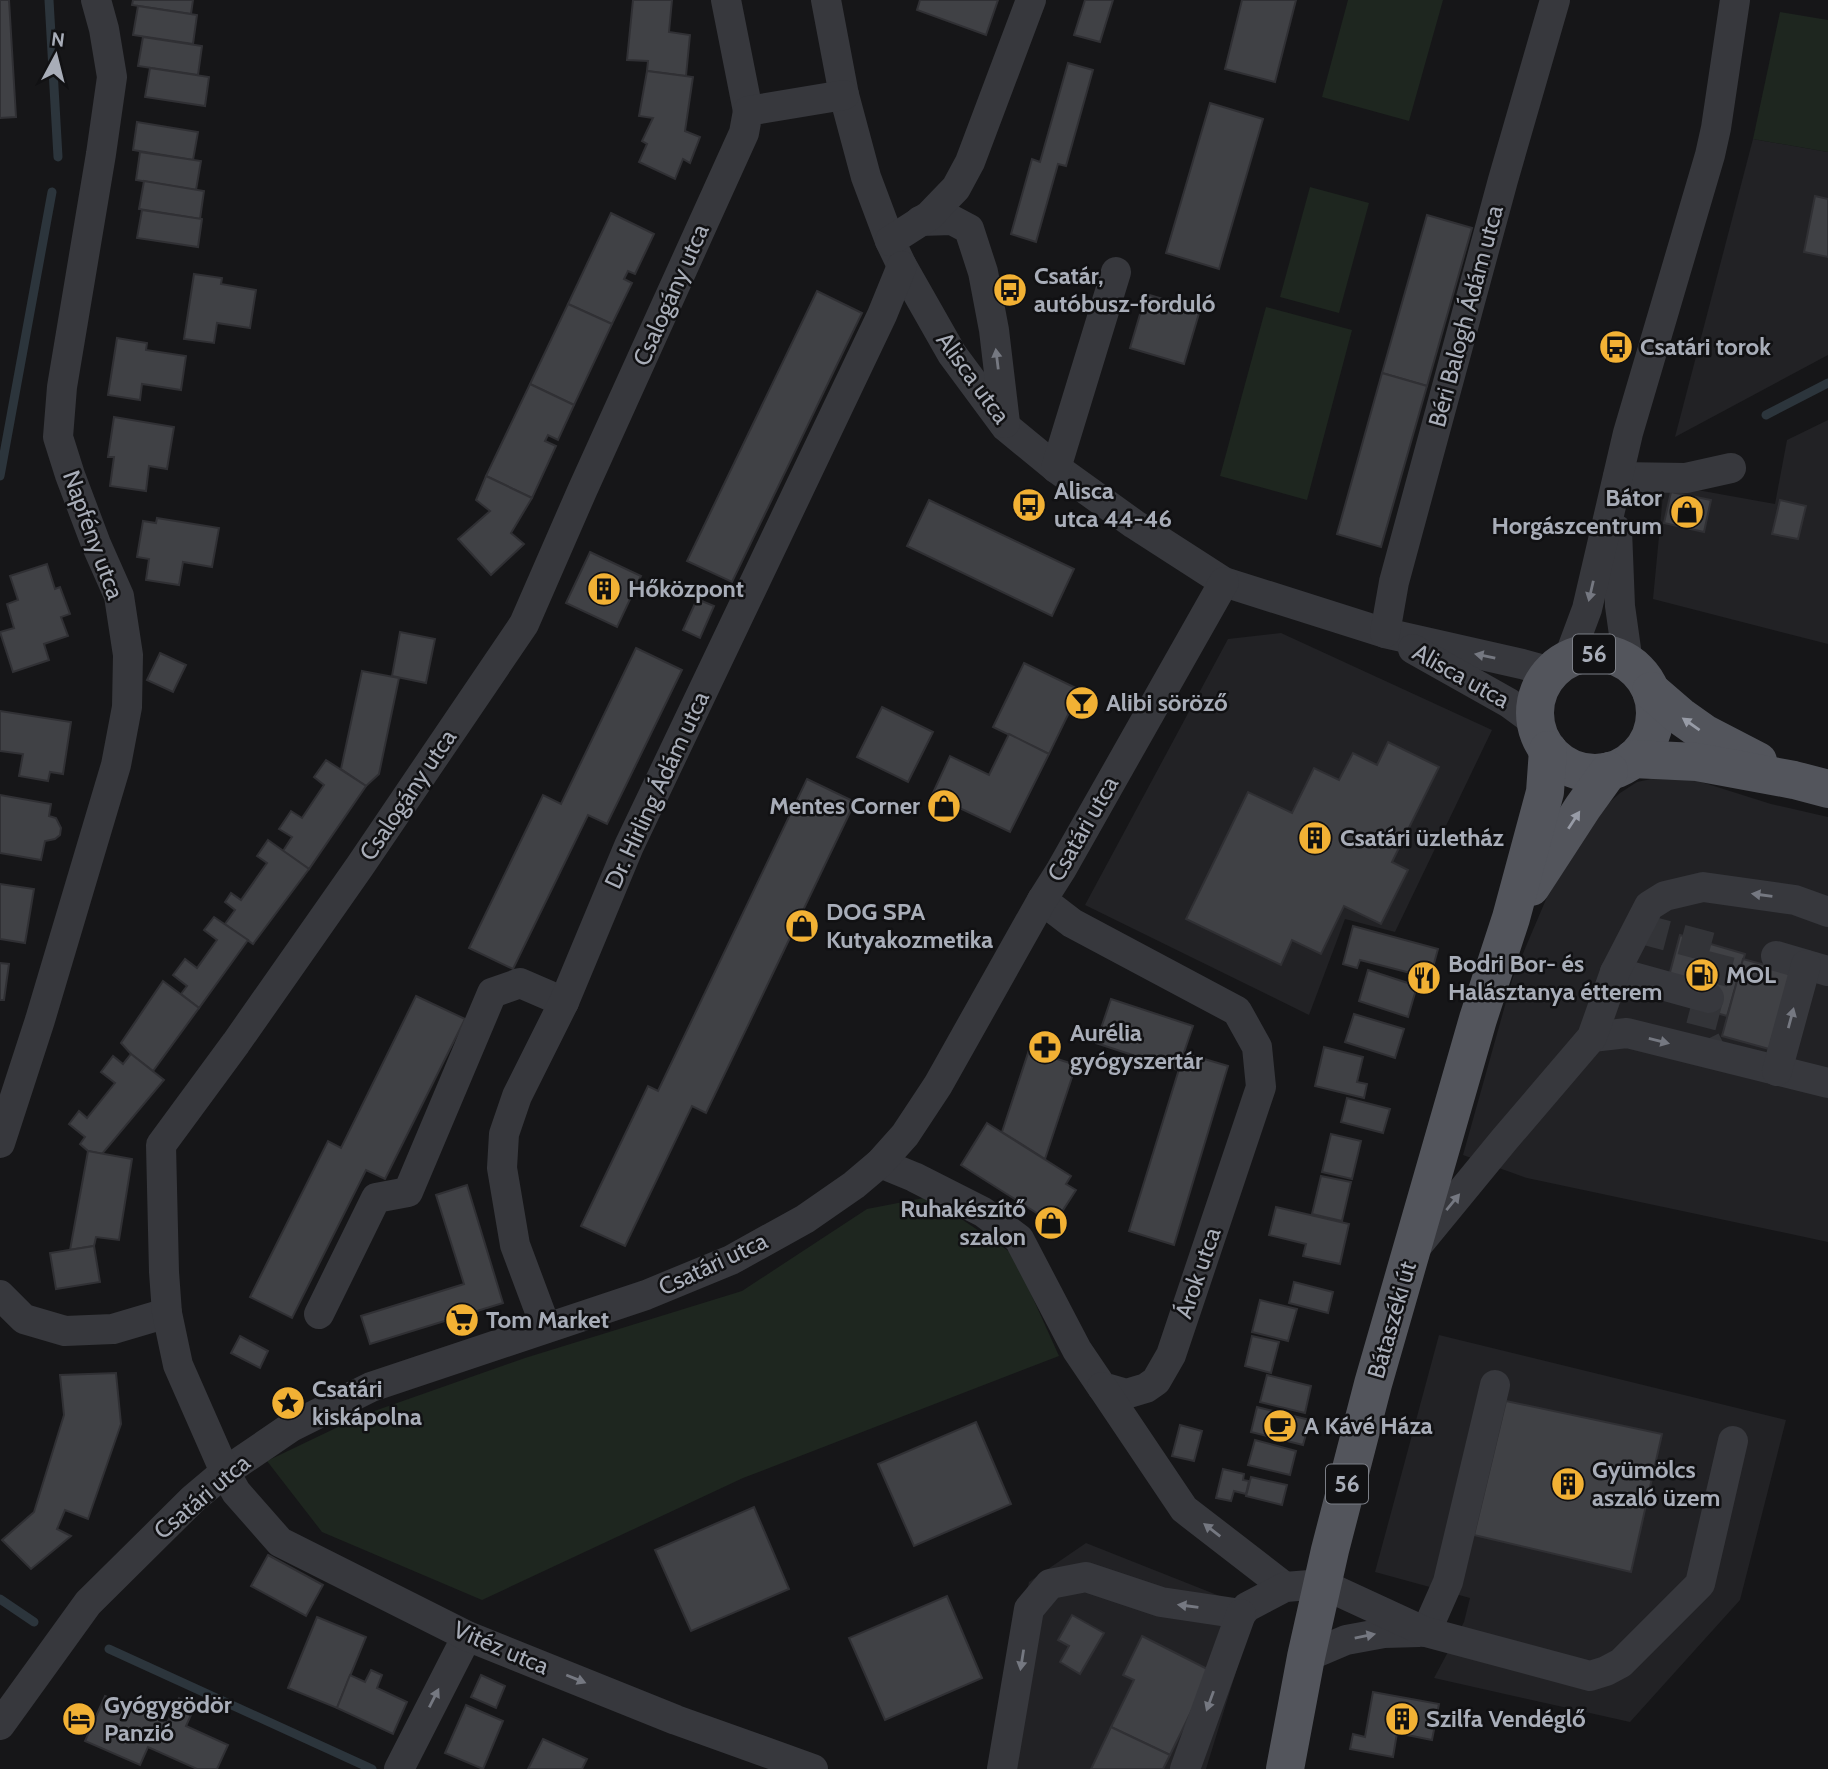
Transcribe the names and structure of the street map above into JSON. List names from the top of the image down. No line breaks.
{"streets":{"main road":["56","Bátaszéki út"],"street":["Csalogány utca","Béri Balogh Ádám utca","Alisca utca","Napfény utca","Dr. Hirling Ádám utca","Csatári utca","Árok utca","Vitéz utca"]},"crossings":[["Csalogány utca","Csatári utca"],["Csalogány utca","Vitéz utca"],["Béri Balogh Ádám utca","Alisca utca"],["Alisca utca","56"],["Alisca utca","Dr. Hirling Ádám utca"],["Alisca utca","Csatári utca"],["56","Bátaszéki út"],["Dr. Hirling Ádám utca","Csatári utca"],["Csatári utca","Árok utca"],["Csatári utca","Vitéz utca"]],"one_way":["Vitéz utca"],"places":{"bus stop":["Csatár, autóbusz-forduló","Csatári torok","Alisca utca 44-46"],"shop":["Bátor Horgászcentrum","Mentes Corner","DOG SPA Kutyakozmetika","Ruhakészítő szalon"],"building":["Hőközpont","Csatári üzletház","Gyümölcs aszaló üzem","Szilfa Vendéglő"],"bar":["Alibi söröző"],"fuel station":["MOL"],"restaurant":["Bodri Bor- és Halásztanya étterem"],"pharmacy":["Aurélia gyógyszertár"],"supermarket":["Tom Market"],"place":["Csatári kiskápolna"],"cafe":["A Kávé Háza"],"hotel":["Gyógygödör Panzió"]},"north":"top"}
